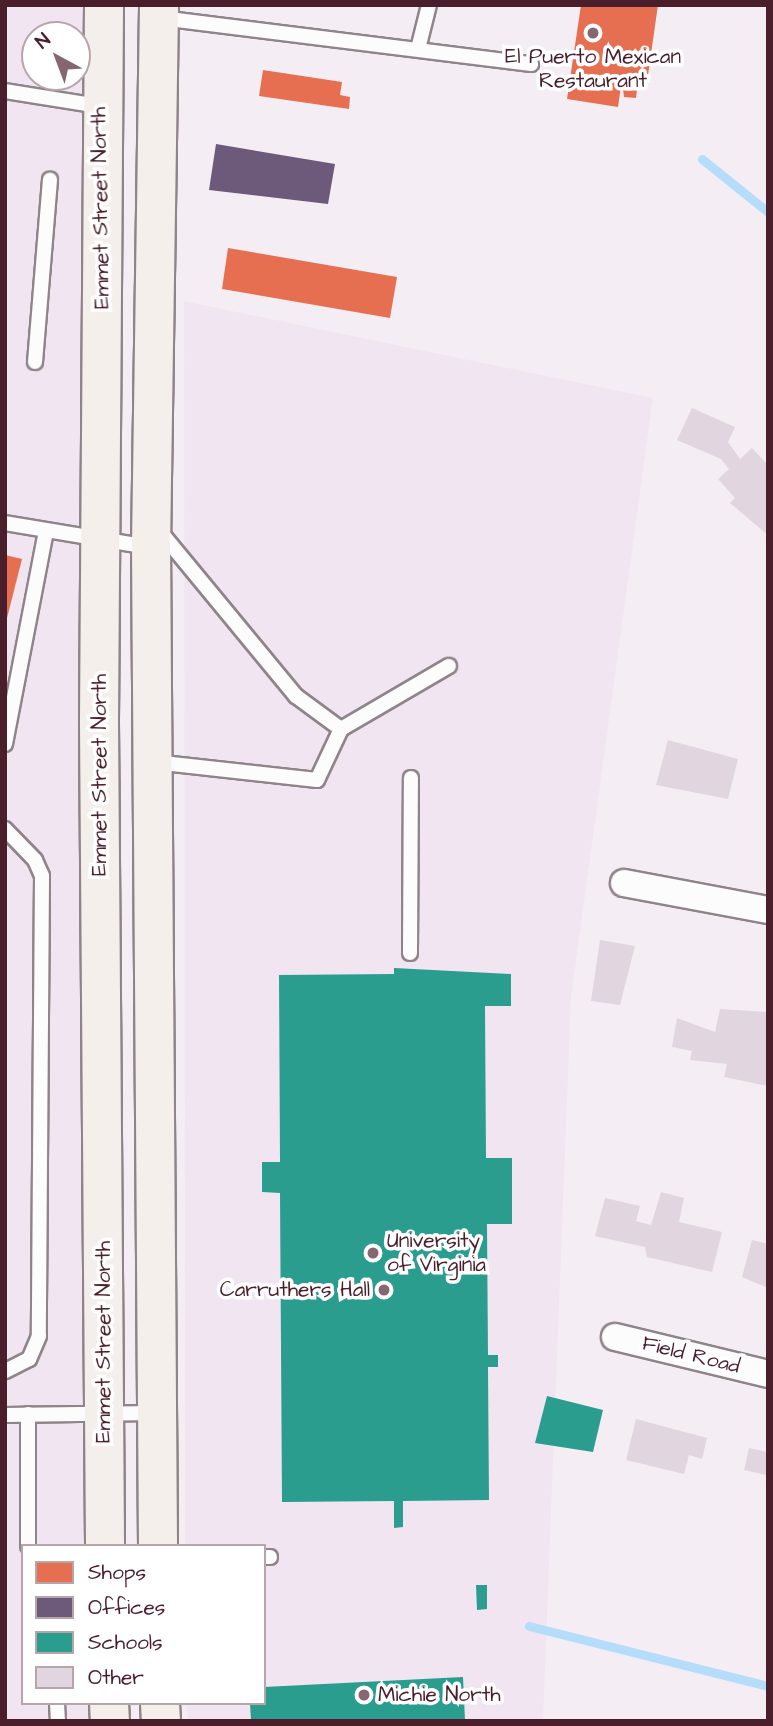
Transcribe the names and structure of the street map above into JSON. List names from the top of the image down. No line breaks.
{"streets":{"main road":["Emmet Street North"],"street":["Field Road"]},"places":["El Puerto Mexican Restaurant","University of Virginia","Carruthers Hall","Michie North"],"legend":["Shops","Offices","Schools","Other"],"north":"top left"}
